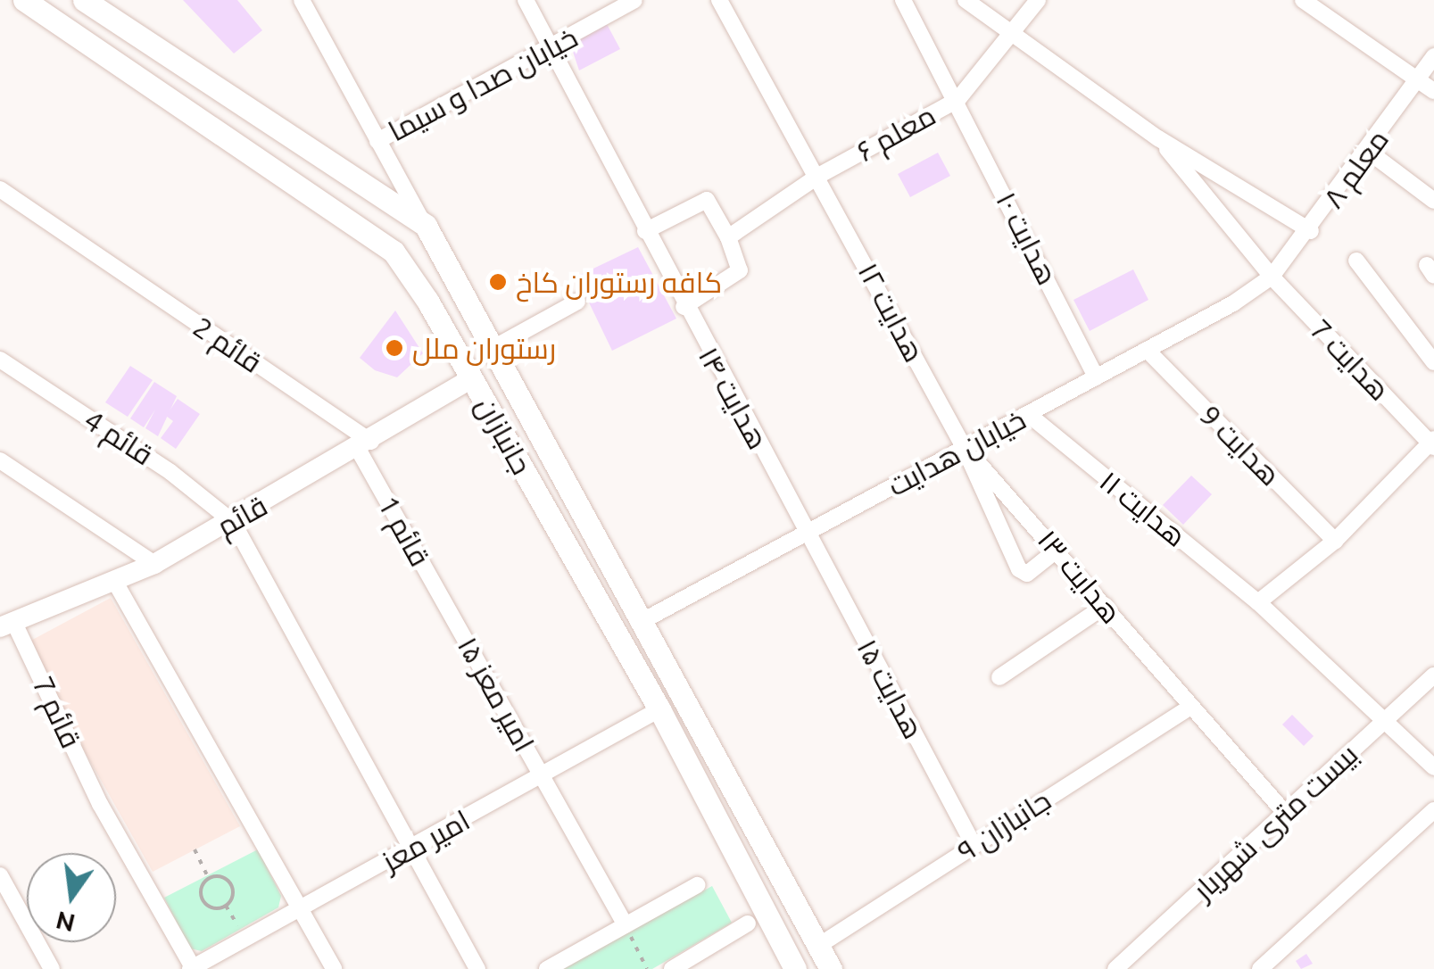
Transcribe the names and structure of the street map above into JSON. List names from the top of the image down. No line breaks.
{"streets":{"main road":["جانبازان"],"street":["خیابان صدا و سیما","معلم ۶","معلم ۸","هدایت ۱۰","هدایت ۱۲","قائم 2","هدایت 7","هدایت ۱۴","قائم 4","هدایت 9","خیابان هدایت","هدایت ۱۱","قائم","قائم 1","هدایت ۱۳","هدایت ۱۵","امیر معز ۱۵","قائم 7","بیست متری شهریار","جانبازان ۹","امیر معز"]},"crossings":[["خیابان صدا و سیما","هدایت ۱۴"],["معلم ۶","هدایت ۱۰"],["معلم ۶","هدایت ۱۲"],["معلم ۸","هدایت 7"],["معلم ۸","خیابان هدایت"],["هدایت ۱۰","خیابان هدایت"],["هدایت ۱۲","خیابان هدایت"],["هدایت ۱۲","هدایت ۱۳"],["قائم 2","قائم"],["قائم 2","قائم 1"],["هدایت 7","خیابان هدایت"],["هدایت ۱۴","خیابان هدایت"],["هدایت ۱۴","هدایت ۱۵"],["جانبازان","خیابان هدایت"],["جانبازان","قائم"],["جانبازان","جانبازان ۹"],["جانبازان","امیر معز"],["قائم 4","قائم"],["هدایت 9","خیابان هدایت"],["خیابان هدایت","هدایت ۱۱"],["خیابان هدایت","هدایت ۱۳"],["خیابان هدایت","هدایت ۱۵"],["هدایت ۱۱","بیست متری شهریار"],["قائم","قائم 1"],["قائم","قائم 7"],["قائم 1","امیر معز ۱۵"],["هدایت ۱۳","بیست متری شهریار"],["هدایت ۱۳","جانبازان ۹"],["هدایت ۱۵","جانبازان ۹"],["امیر معز ۱۵","امیر معز"],["قائم 7","امیر معز"]],"places":["کافه رستوران کاخ","رستوران ملل"],"north":"bottom"}
